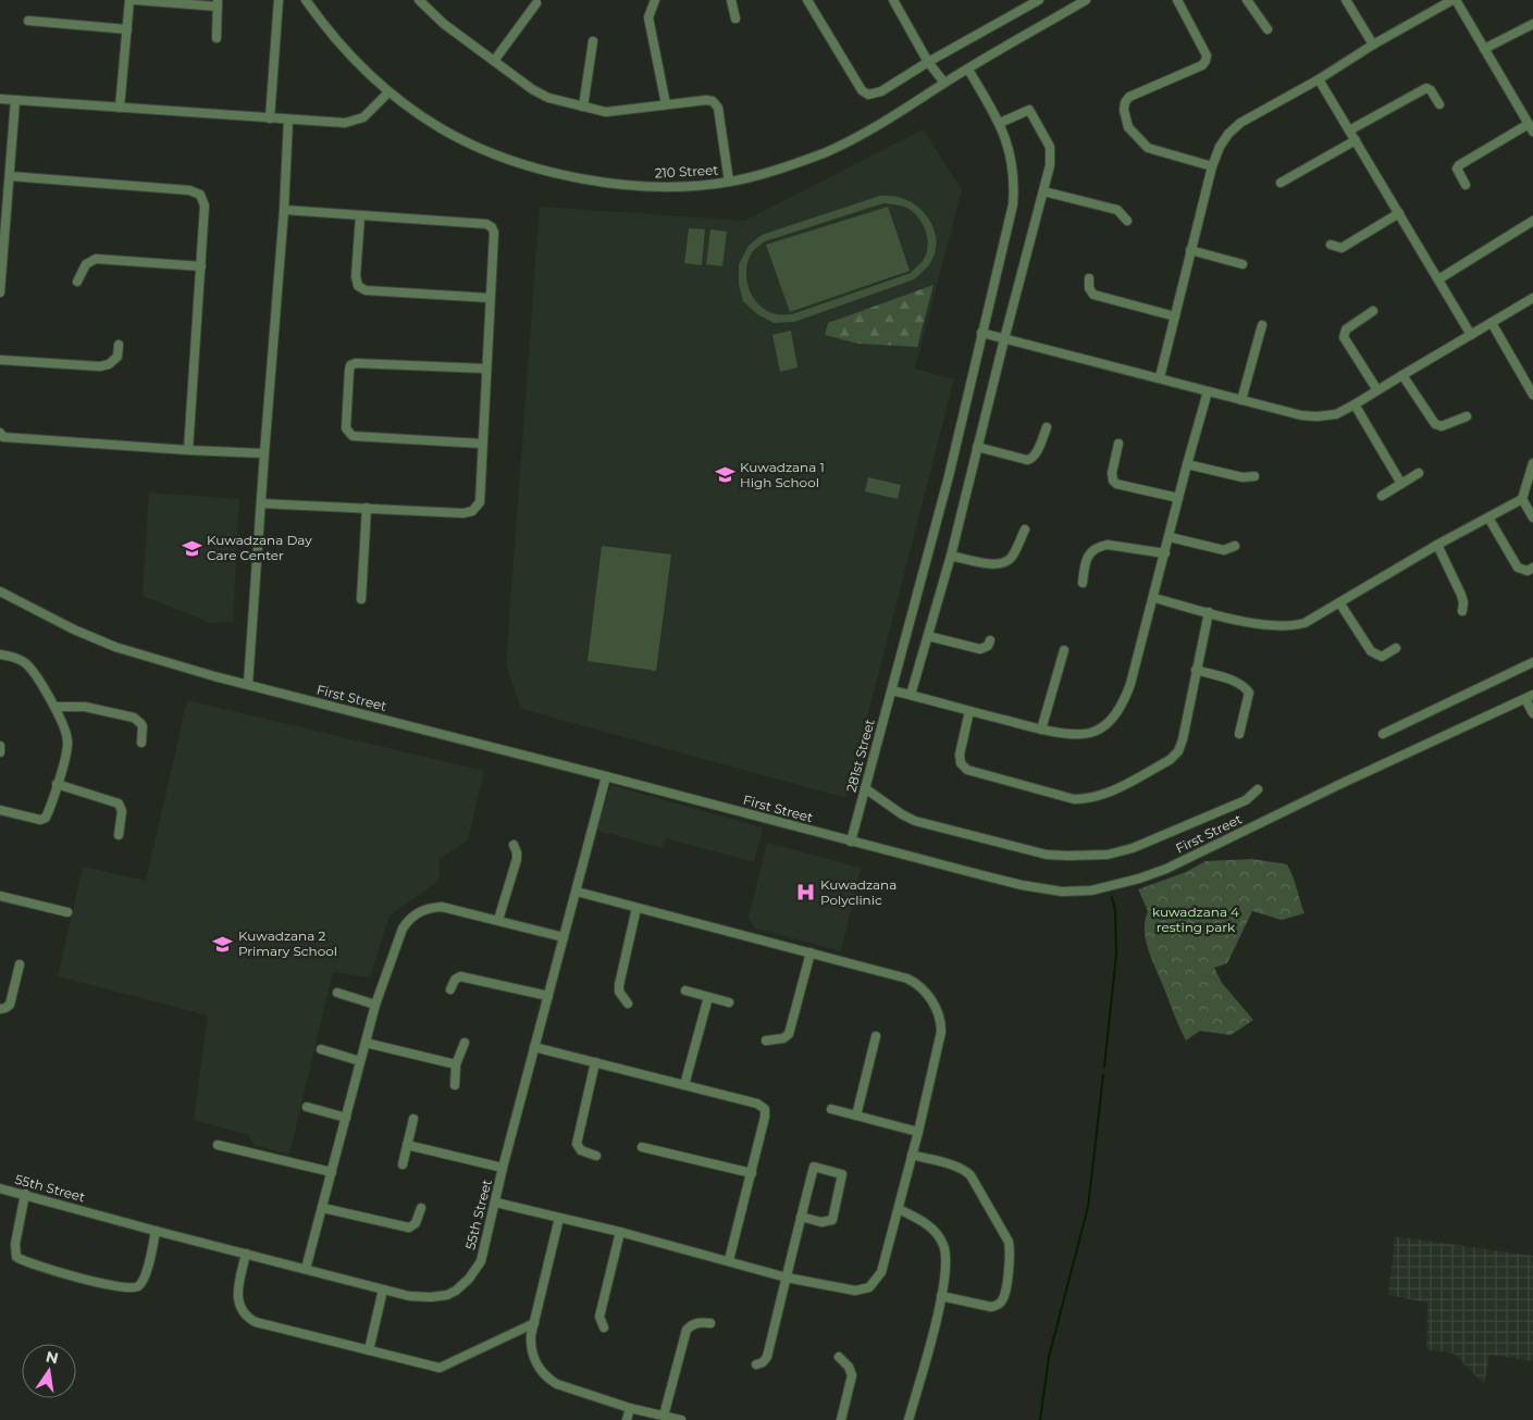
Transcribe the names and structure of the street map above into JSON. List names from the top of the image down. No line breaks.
{"streets":{"street":["210 Street","First Street","281st Street","55th Street"]},"crossings":[["210 Street","281st Street"],["First Street","281st Street"],["First Street","55th Street"]],"parks":["kuwadzana 4 resting park"],"places":{"school or university":["Kuwadzana 1 High School","Kuwadzana Day Care Center","Kuwadzana 2 Primary School"],"hospital":["Kuwadzana Polyclinic"]},"north":"top"}
